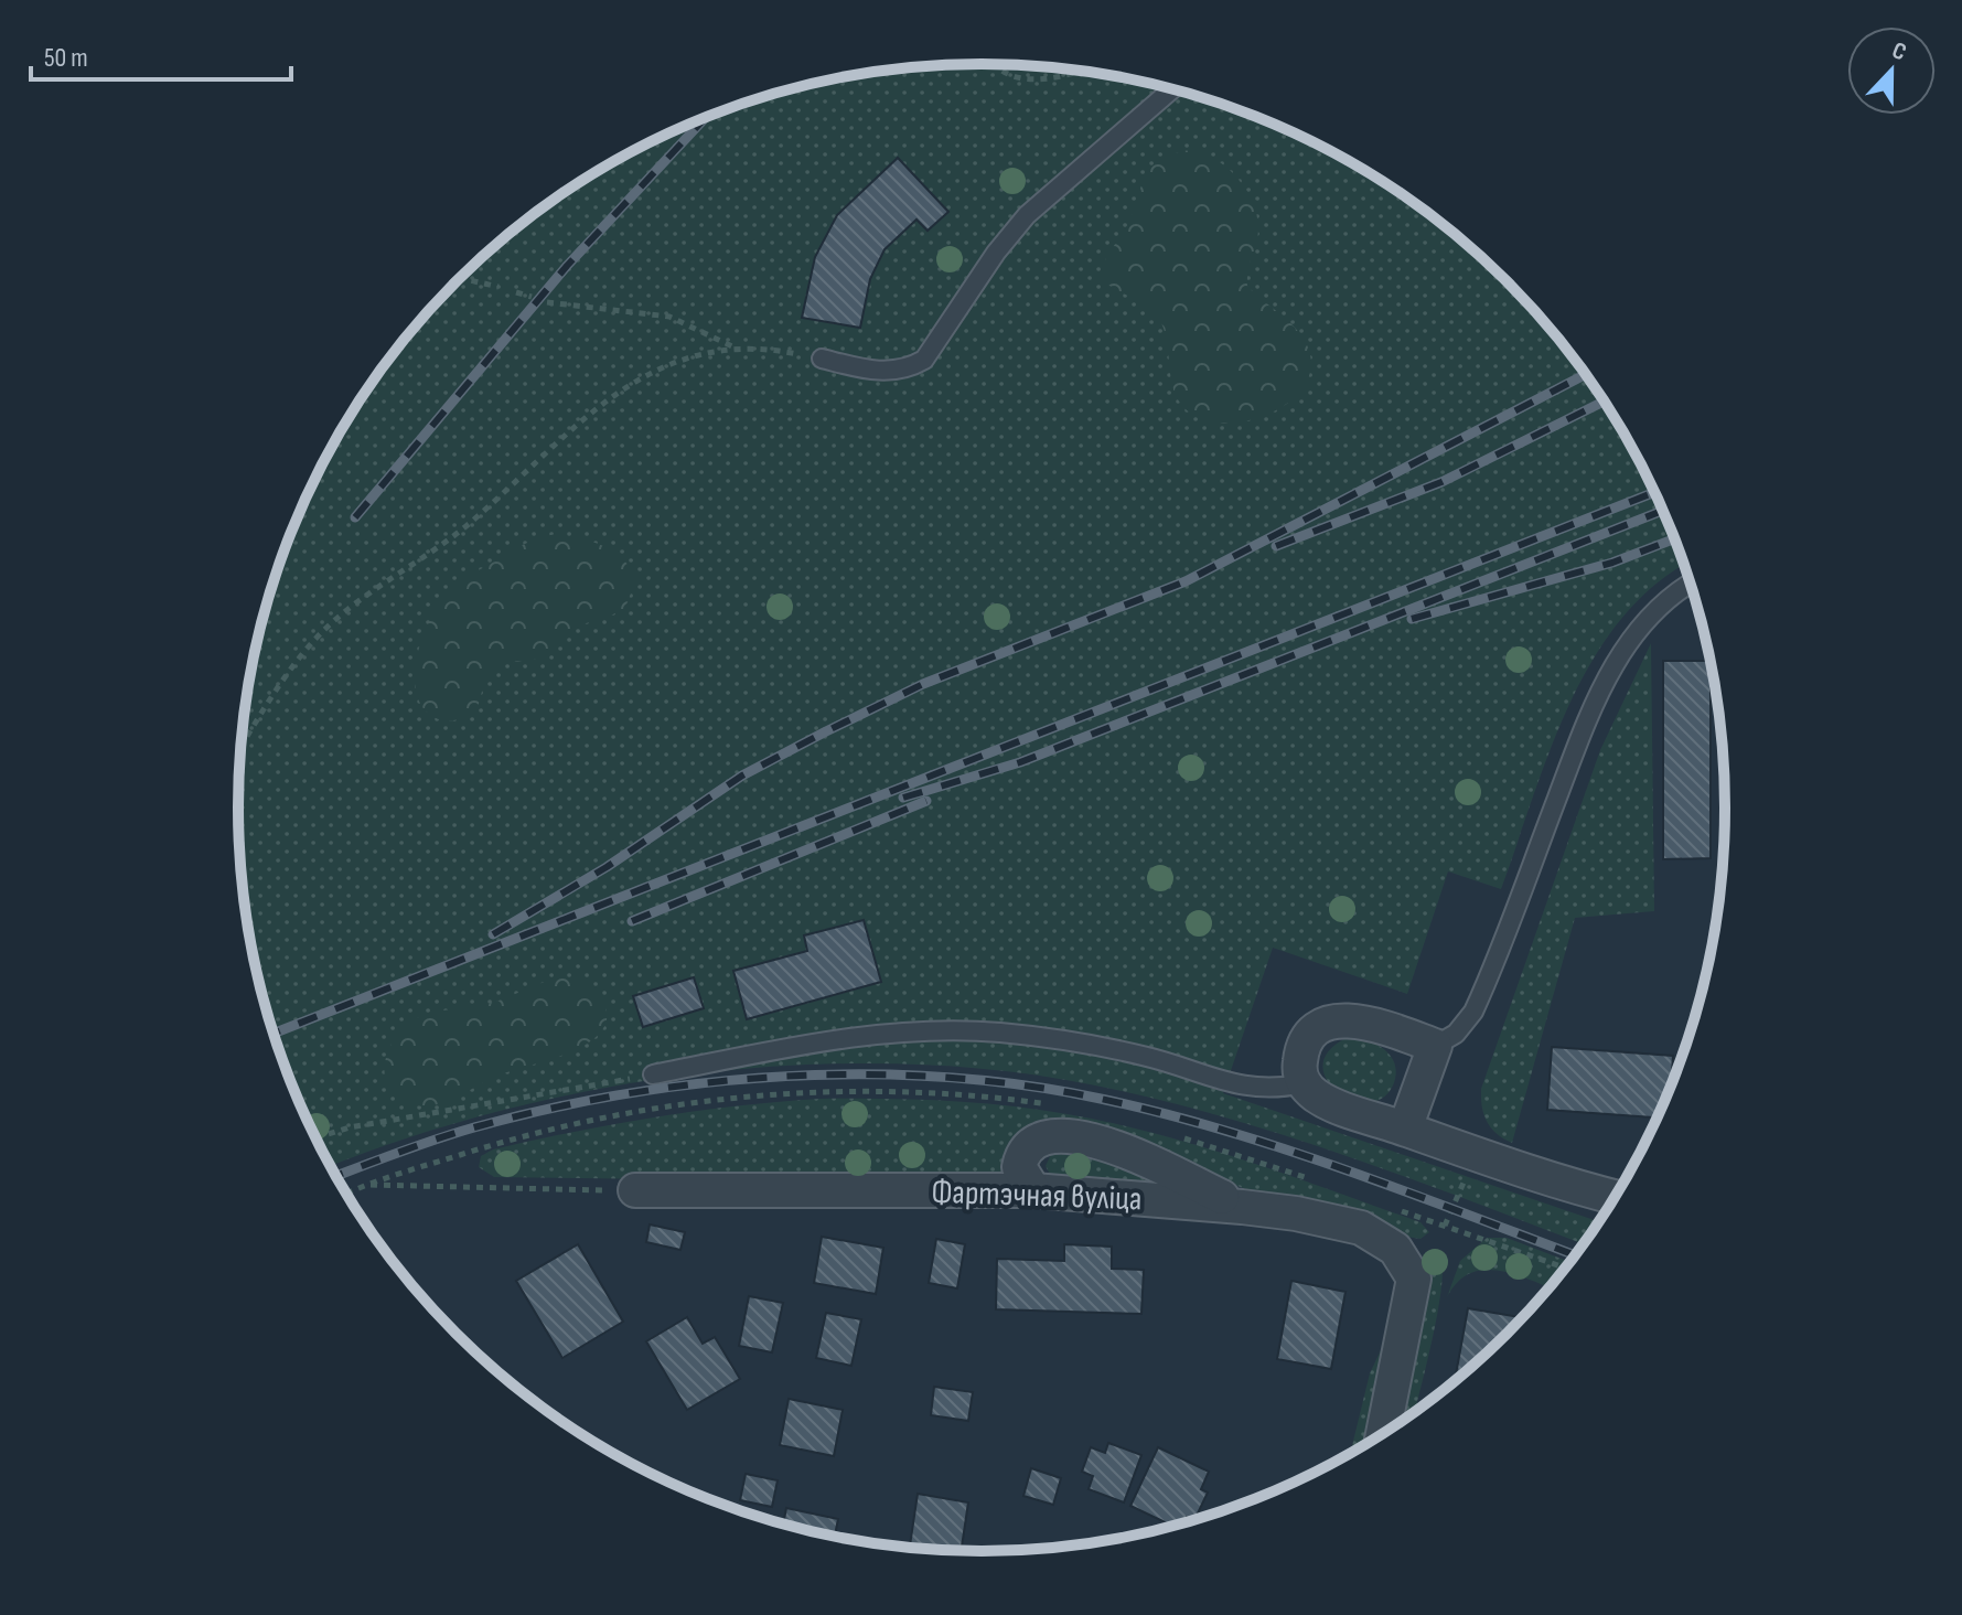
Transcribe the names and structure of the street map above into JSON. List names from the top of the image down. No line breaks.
{"streets":{"street":["Фартэчная вуліца"]},"scale_bar":"50 m","north":"top"}
